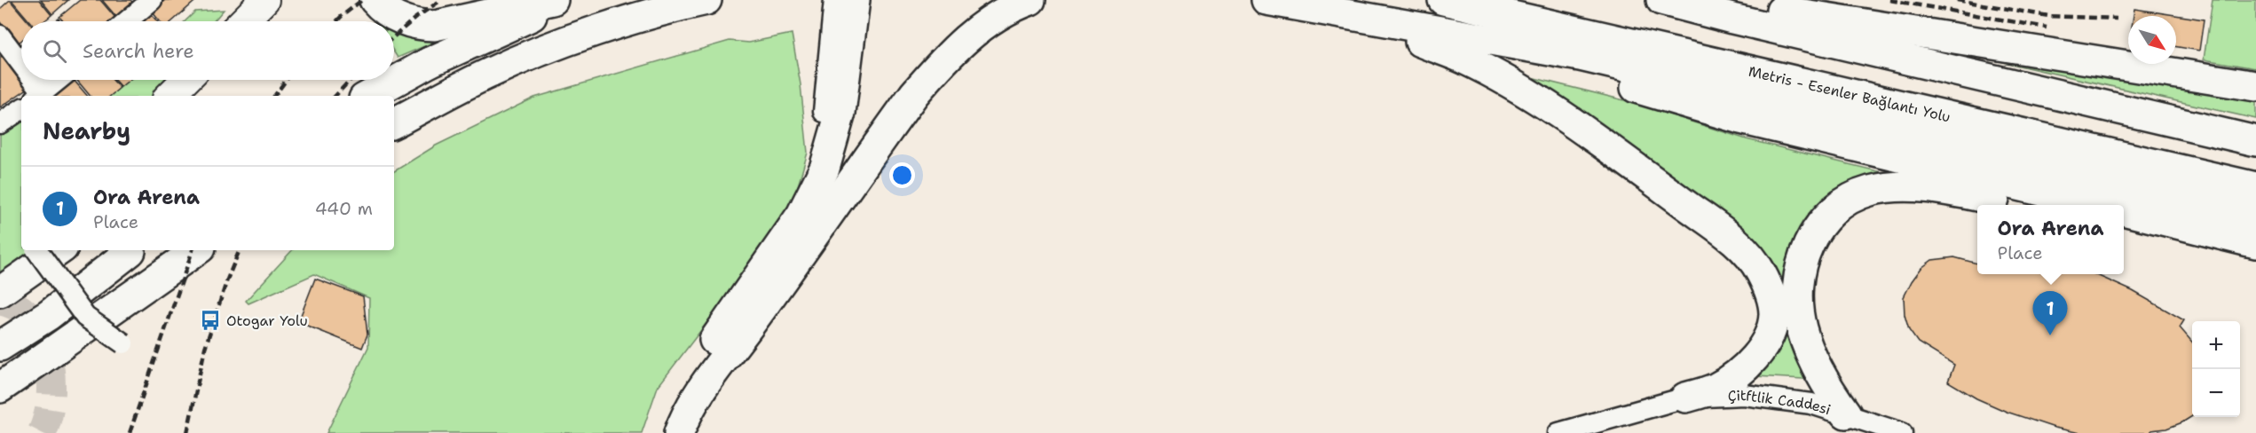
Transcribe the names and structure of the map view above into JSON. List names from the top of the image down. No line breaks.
{"streets":{"main road":["Metris - Esenler Bağlantı Yolu"],"street":["Çitftlik Caddesi"]},"places":{"bus stop":["Otogar Yolu"]},"north":"bottom right","page":{"search":"Search here","heading":"Nearby","list":[{"mark":"1","name":"Ora Arena","note":"Place","value":"440 m"}],"popup":["Ora Arena","Place"],"pins":"1","map_buttons":["+","−"]}}
